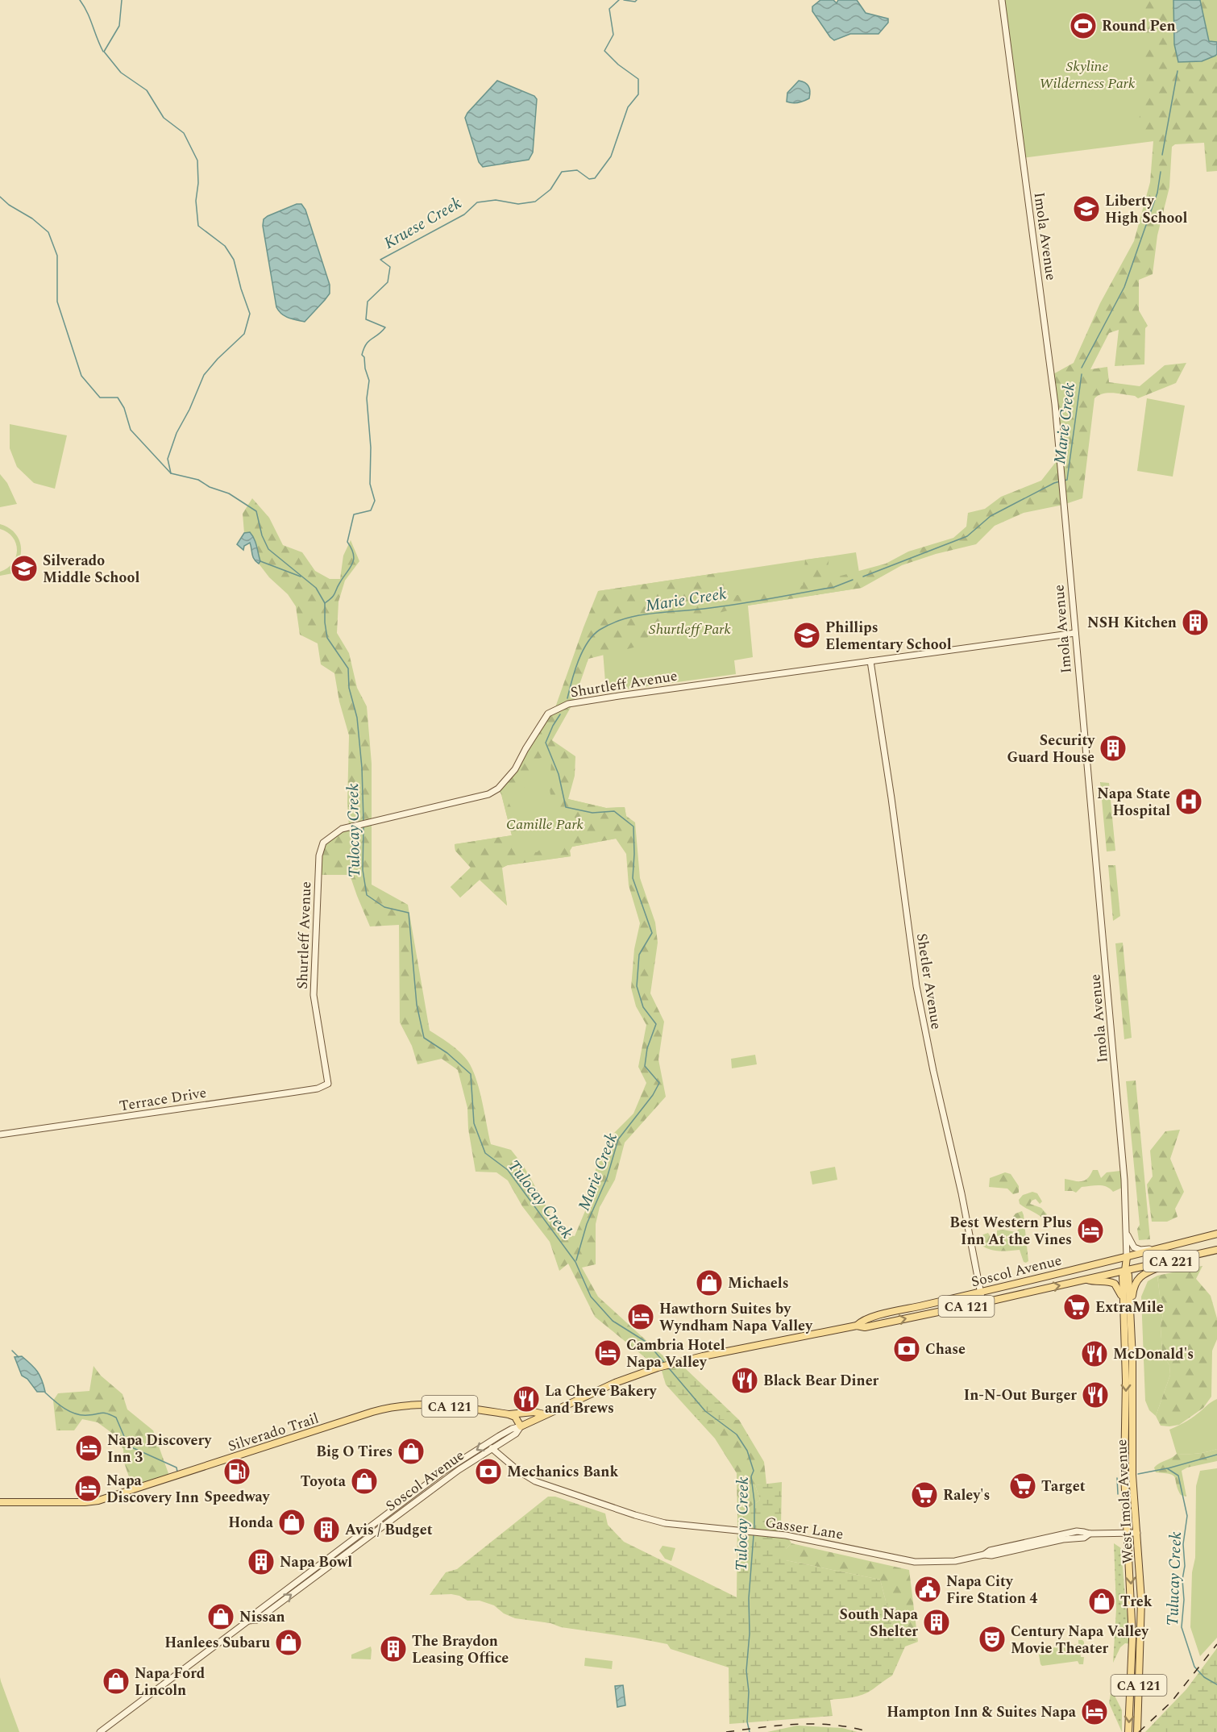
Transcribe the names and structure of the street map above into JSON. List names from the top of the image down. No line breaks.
{"streets":{"main road":["CA 221","Soscol Avenue","CA 121","Silverado Trail","West Imola Avenue"],"street":["Imola Avenue","Shurtleff Avenue","Shetler Avenue","Terrace Drive","Gasser Lane"]},"crossings":[["Imola Avenue","Shurtleff Avenue"],["Imola Avenue","CA 221"],["Imola Avenue","Soscol Avenue"],["Imola Avenue","West Imola Avenue"],["Shurtleff Avenue","Shetler Avenue"],["Shurtleff Avenue","Terrace Drive"],["Shetler Avenue","Soscol Avenue"],["CA 221","Soscol Avenue"],["CA 221","West Imola Avenue"],["Soscol Avenue","CA 121"],["Soscol Avenue","Silverado Trail"],["Soscol Avenue","West Imola Avenue"],["Soscol Avenue","Gasser Lane"],["CA 121","West Imola Avenue"],["West Imola Avenue","Gasser Lane"]],"water":["Kruese Creek","Marie Creek","Tulocay Creek","Tulucay Creek"],"parks":["Skyline Wilderness Park","Shurtleff Park","Camille Park"],"places":{"sports":["Round Pen"],"school or university":["Liberty High School","Silverado Middle School","Phillips Elementary School"],"building":["NSH Kitchen","Security Guard House","Avis / Budget","Napa Bowl","South Napa Shelter","The Braydon Leasing Office"],"hospital":["Napa State Hospital"],"hotel":["Best Western Plus Inn At the Vines","Hawthorn Suites by Wyndham Napa Valley","Cambria Hotel Napa Valley","Napa Discovery Inn 3","Napa Discovery Inn","Hampton Inn & Suites Napa"],"shop":["Michaels","Big O Tires","Toyota","Honda","Trek","Nissan","Hanlees Subaru","Napa Ford Lincoln"],"supermarket":["ExtraMile","Target","Raley's"],"bank":["Chase","Mechanics Bank"],"restaurant":["McDonald's","Black Bear Diner","In-N-Out Burger","La Cheve Bakery and Brews"],"fuel station":["Speedway"],"public building":["Napa City Fire Station 4"],"theatre":["Century Napa Valley Movie Theater"]}}
